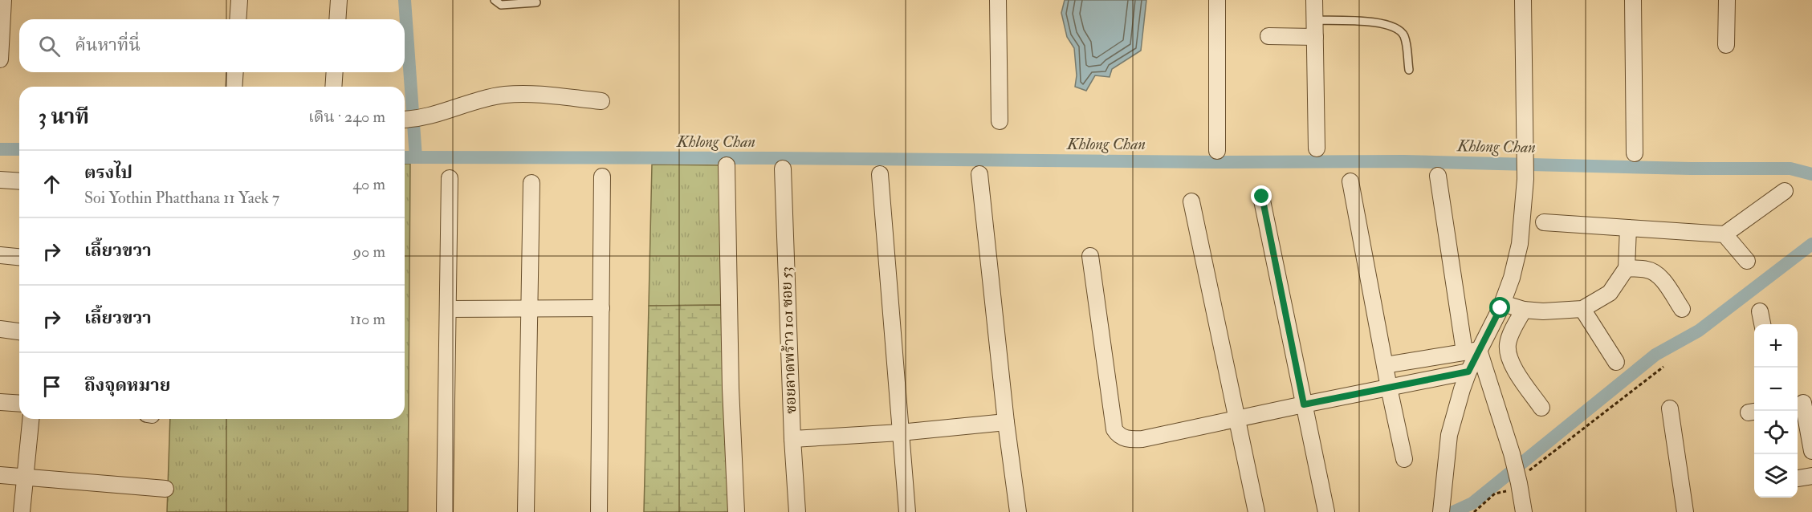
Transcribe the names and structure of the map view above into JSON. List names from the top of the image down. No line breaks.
{"streets":{"street":["ซอยลาดพร้าว 101 ซอย 53"]},"water":["Khlong Chan"],"page":{"search":"ค้นหาที่นี่","heading":["3 นาที","เดิน · 240 m"],"list":[["ตรงไป","Soi Yothin Phatthana 11 Yaek 7","40 m"],["เลี้ยวขวา","90 m"],["เลี้ยวขวา","110 m"],"ถึงจุดหมาย"],"map_buttons":["+","−"]}}
